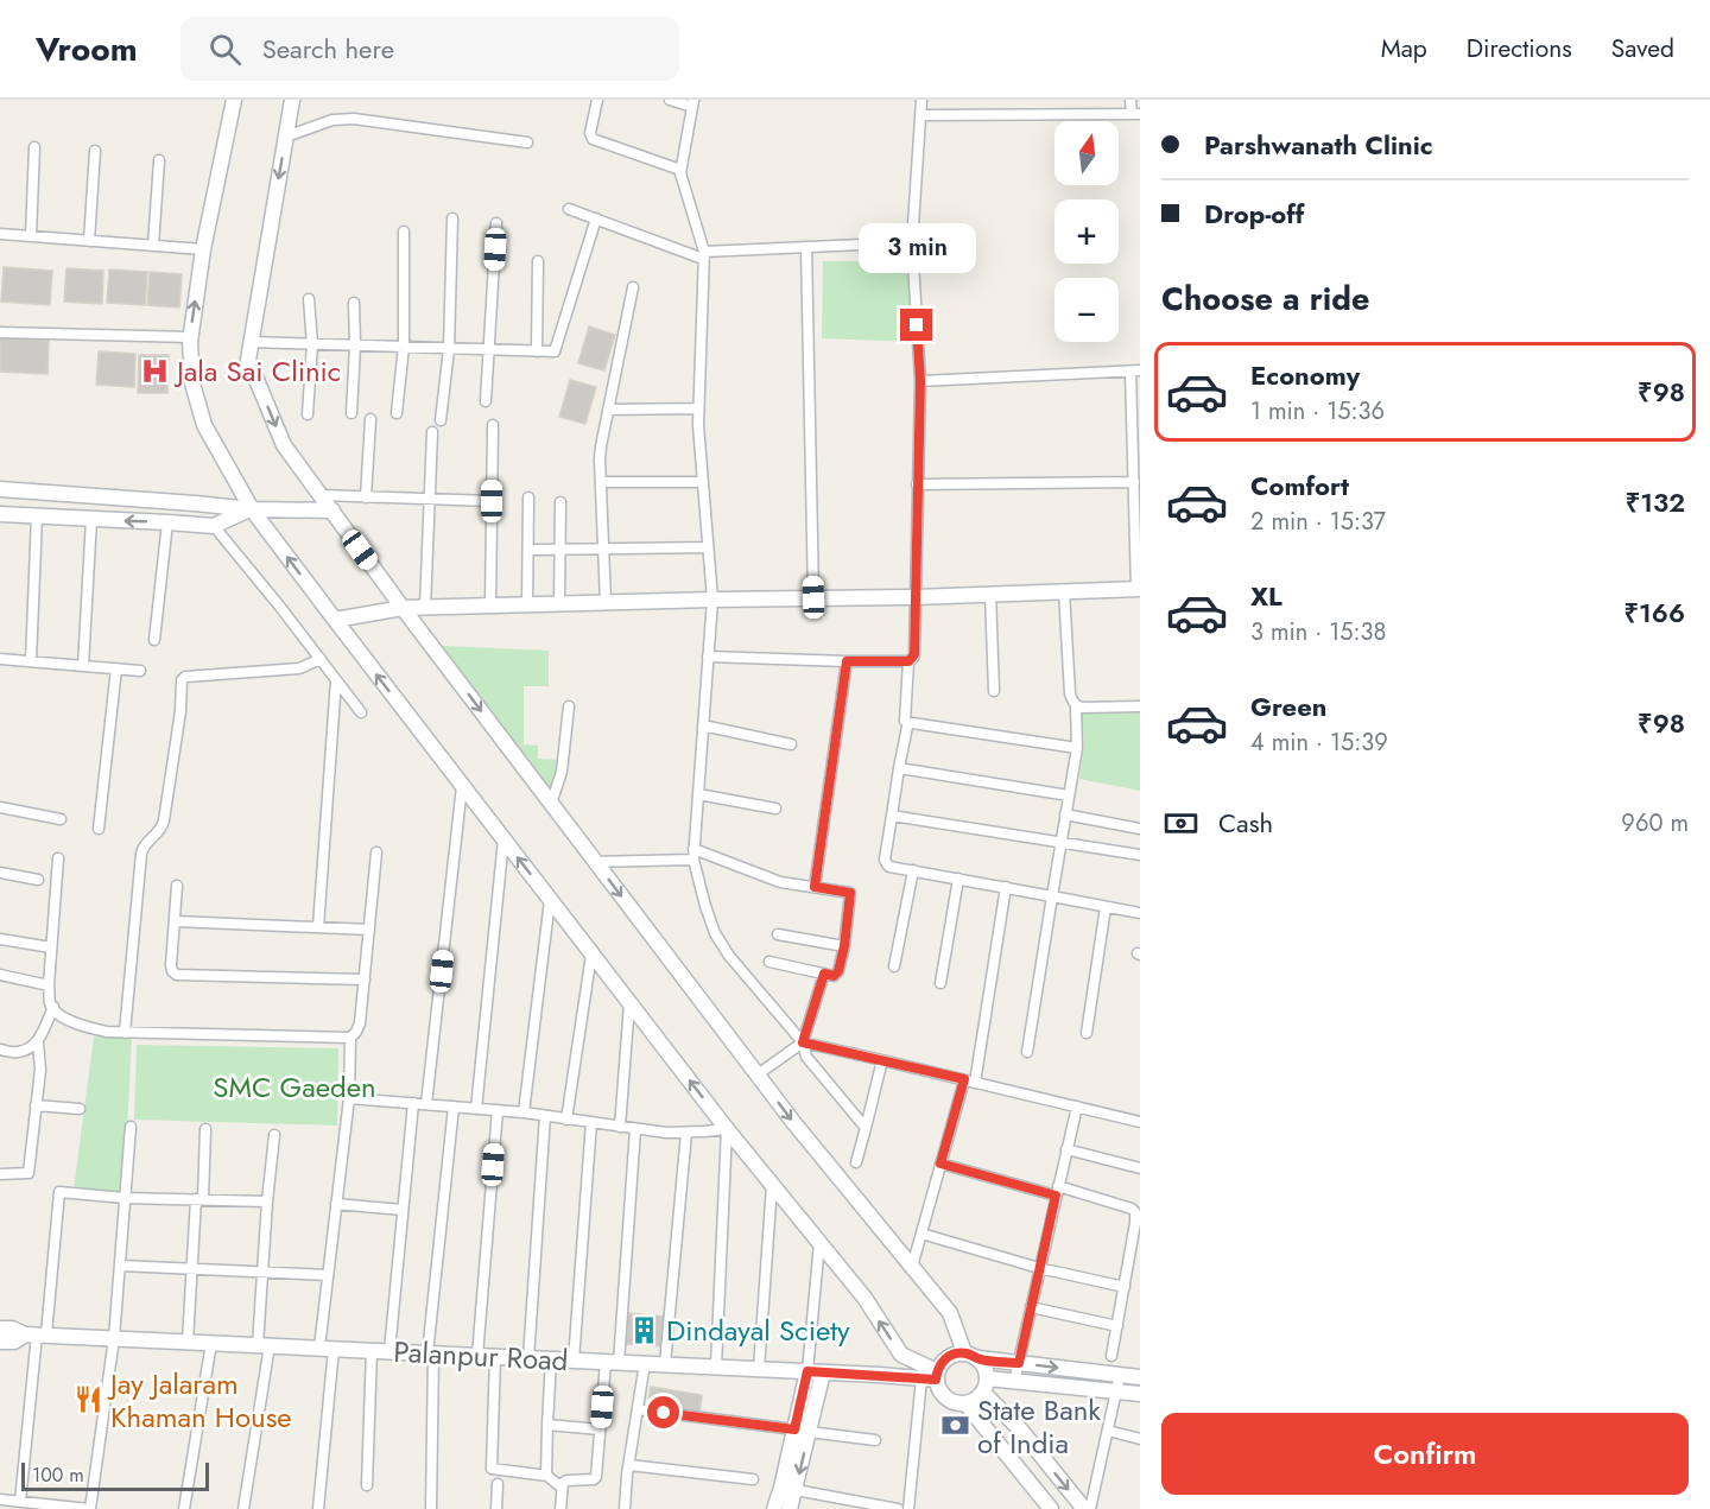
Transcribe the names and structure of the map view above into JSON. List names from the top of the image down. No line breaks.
{"streets":{"street":["Palanpur Road"]},"parks":["SMC Gaeden"],"places":{"hospital":["Jala Sai Clinic"],"building":["Dindayal Sciety"],"restaurant":["Jay Jalaram Khaman House"],"bank":["State Bank of India"]},"scale_bar":"100 m","north":"top","page":{"header":"Vroom","search":"Search here","nav":["Map","Directions","Saved"],"banner":["Parshwanath Clinic","Drop-off"],"map_buttons":["+","−"],"bubble":"3 min","heading":"Choose a ride","list":[{"name":"Economy","note":"1 min · 15:36","value":"₹98"},{"name":"Comfort","note":"2 min · 15:37","value":"₹132"},{"name":"XL","note":"3 min · 15:38","value":"₹166"},{"name":"Green","note":"4 min · 15:39","value":"₹98"}],"pay":["Cash","960 m"],"buttons":"Confirm","scale":"100 m"}}
